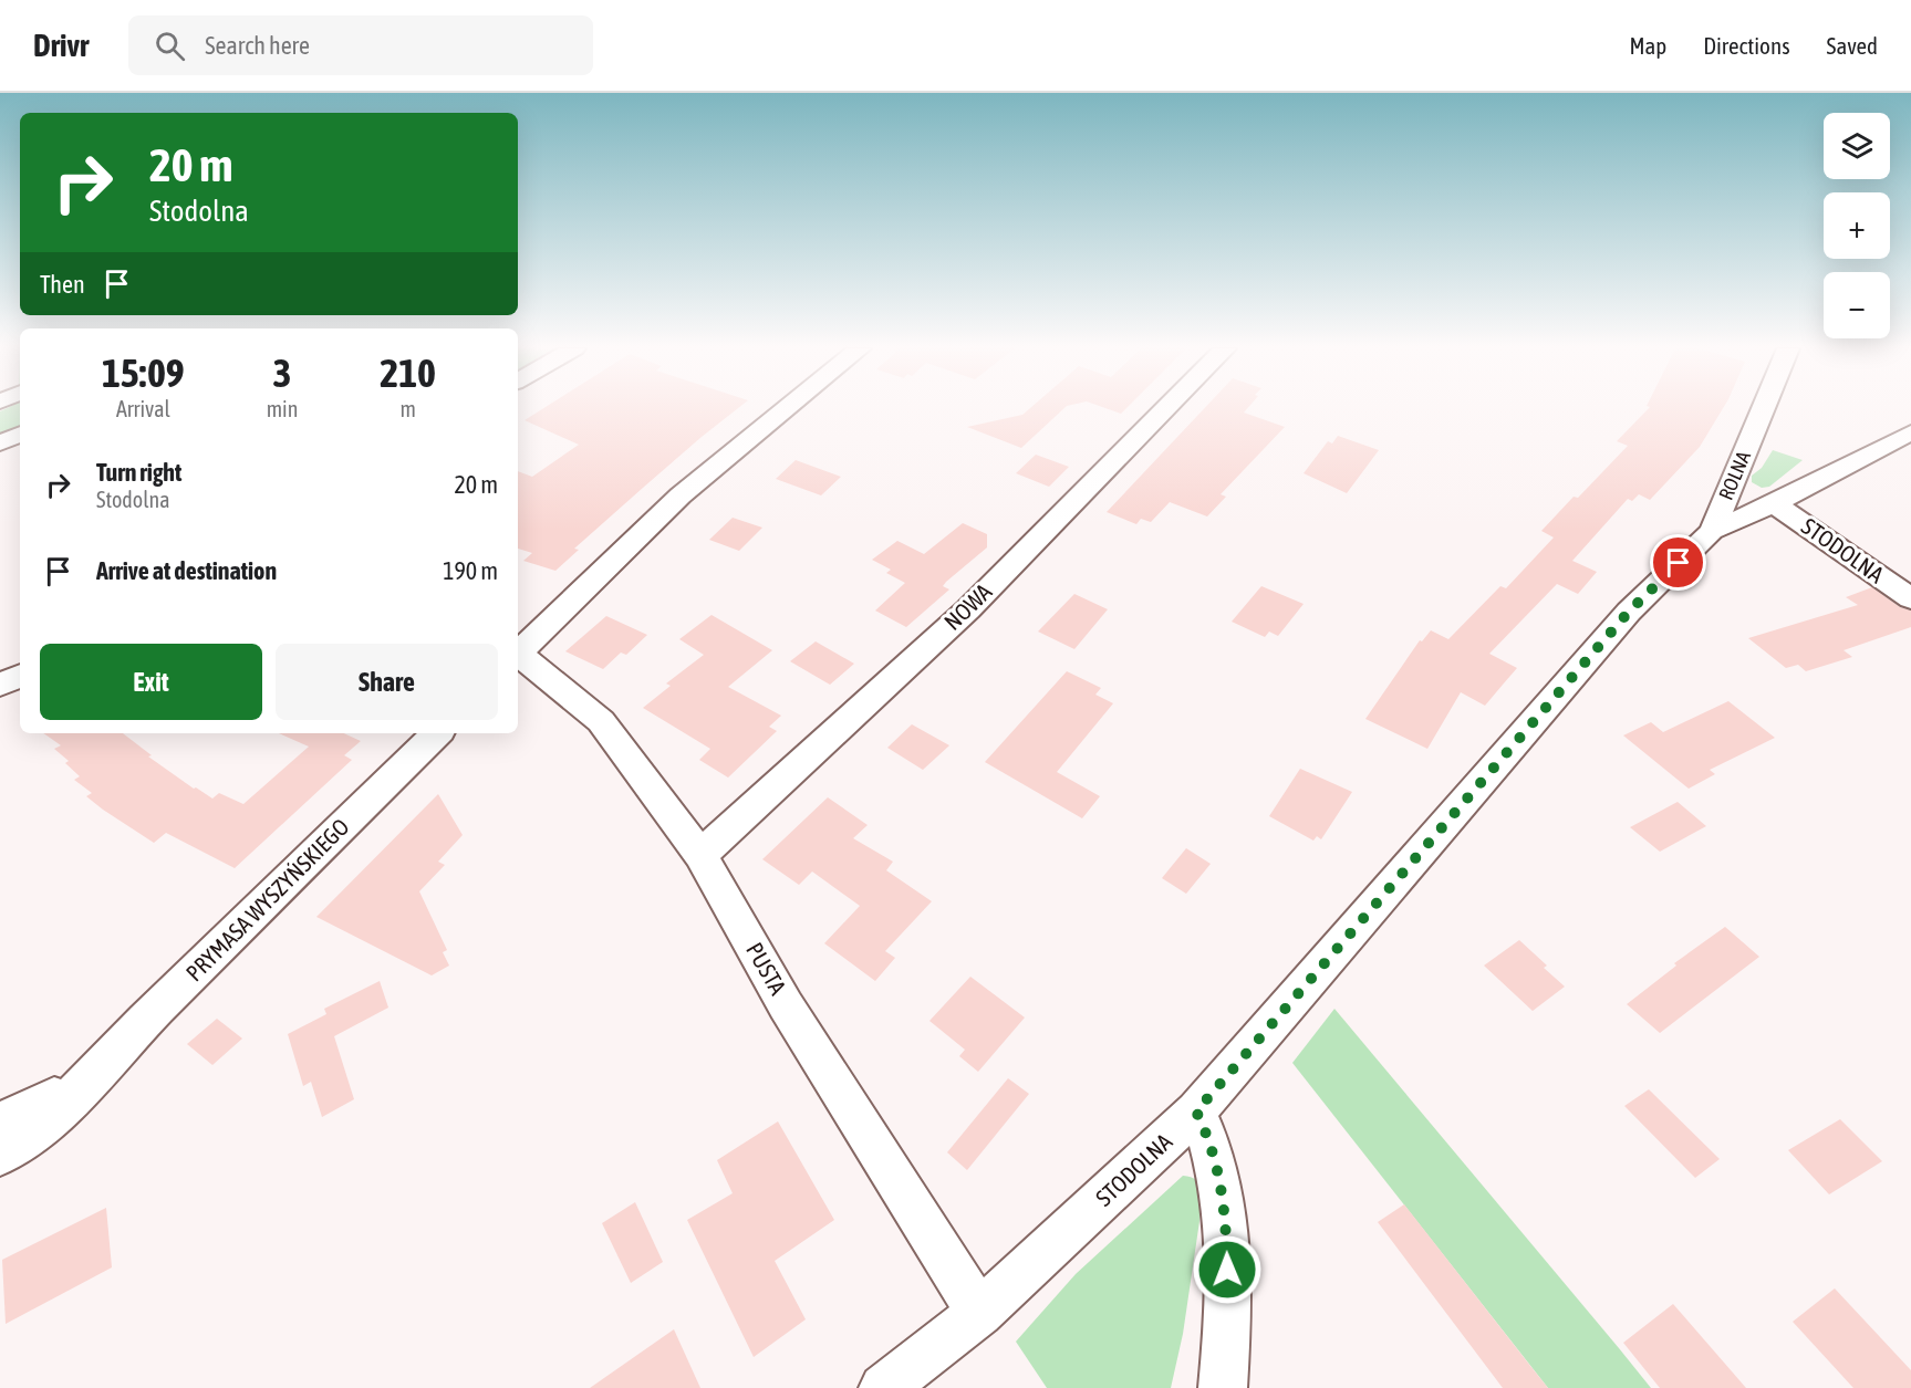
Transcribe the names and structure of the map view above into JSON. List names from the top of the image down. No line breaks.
{"streets":{"street":["ROLNA","STODOLNA","NOWA","PRYMASA WYSZYŃSKIEGO","PUSTA"]},"crossings":[["ROLNA","STODOLNA"],["STODOLNA","PUSTA"],["NOWA","PUSTA"]],"page":{"header":"Drivr","search":"Search here","nav":["Map","Directions","Saved"],"map_buttons":["+","−"],"turn":["20 m","Stodolna"],"then":"Then","eta":["15:09","Arrival","3","min","210","m"],"list":[{"name":"Turn right","note":"Stodolna","value":"20 m"},{"name":"Arrive at destination","value":"190 m"}],"buttons":["Exit","Share"]}}
